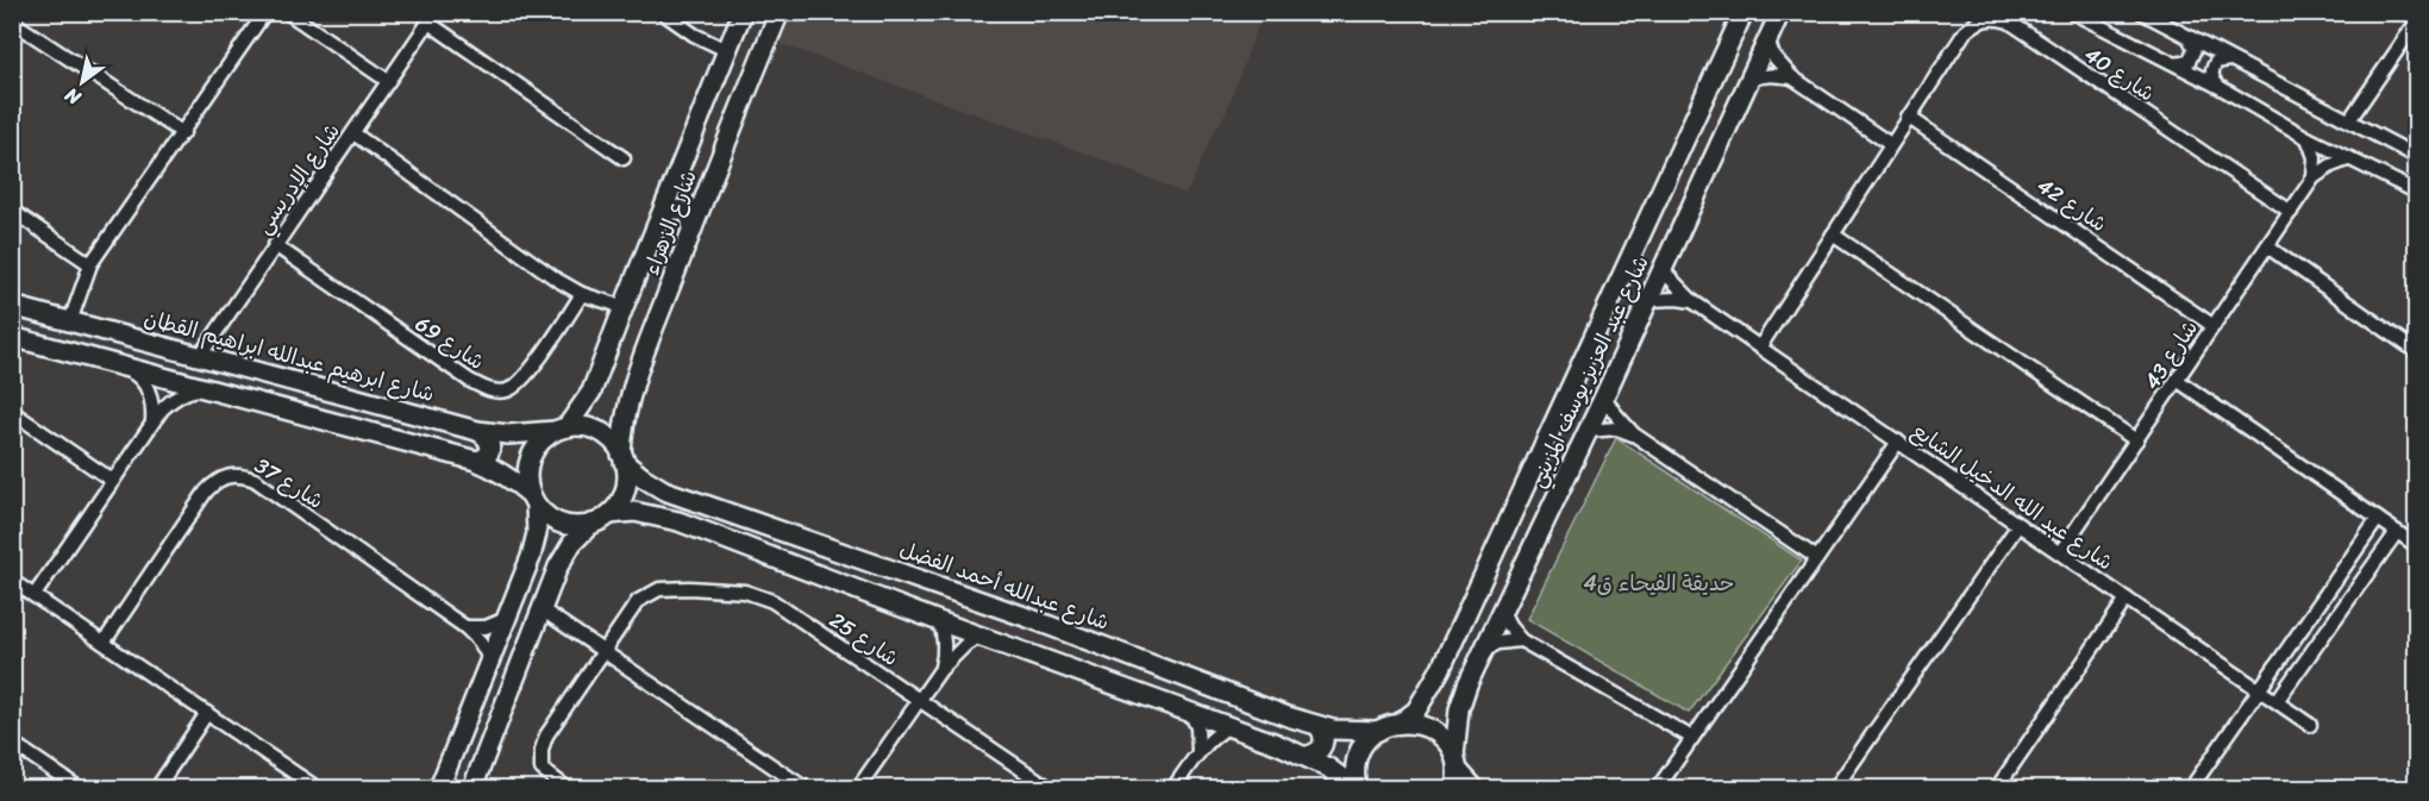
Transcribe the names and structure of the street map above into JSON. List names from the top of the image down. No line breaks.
{"streets":{"street":["شارع 40","شارع الإدريسي","شارع 42","شارع الزهراء","شارع 69","شارع 43","شارع ابرهيم عبدالله ابراهيم القطان","شارع عبد العزيز يوسف المزيني","شارع 37","شارع عبد الله الدخيل الشايع","شارع عبدالله أحمد الفضل","شارع 25"]},"crossings":[["شارع 40","شارع 42"],["شارع 40","شارع 43"],["شارع 40","شارع عبد الله الدخيل الشايع"],["شارع الإدريسي","شارع 69"],["شارع الإدريسي","شارع ابرهيم عبدالله ابراهيم القطان"],["شارع 42","شارع 43"],["شارع الزهراء","شارع ابرهيم عبدالله ابراهيم القطان"],["شارع الزهراء","شارع عبدالله أحمد الفضل"],["شارع 43","شارع عبد الله الدخيل الشايع"],["شارع ابرهيم عبدالله ابراهيم القطان","شارع عبدالله أحمد الفضل"],["شارع عبد العزيز يوسف المزيني","شارع عبد الله الدخيل الشايع"]],"parks":["حديقة الفيحاء ق4"],"north":"bottom left"}
